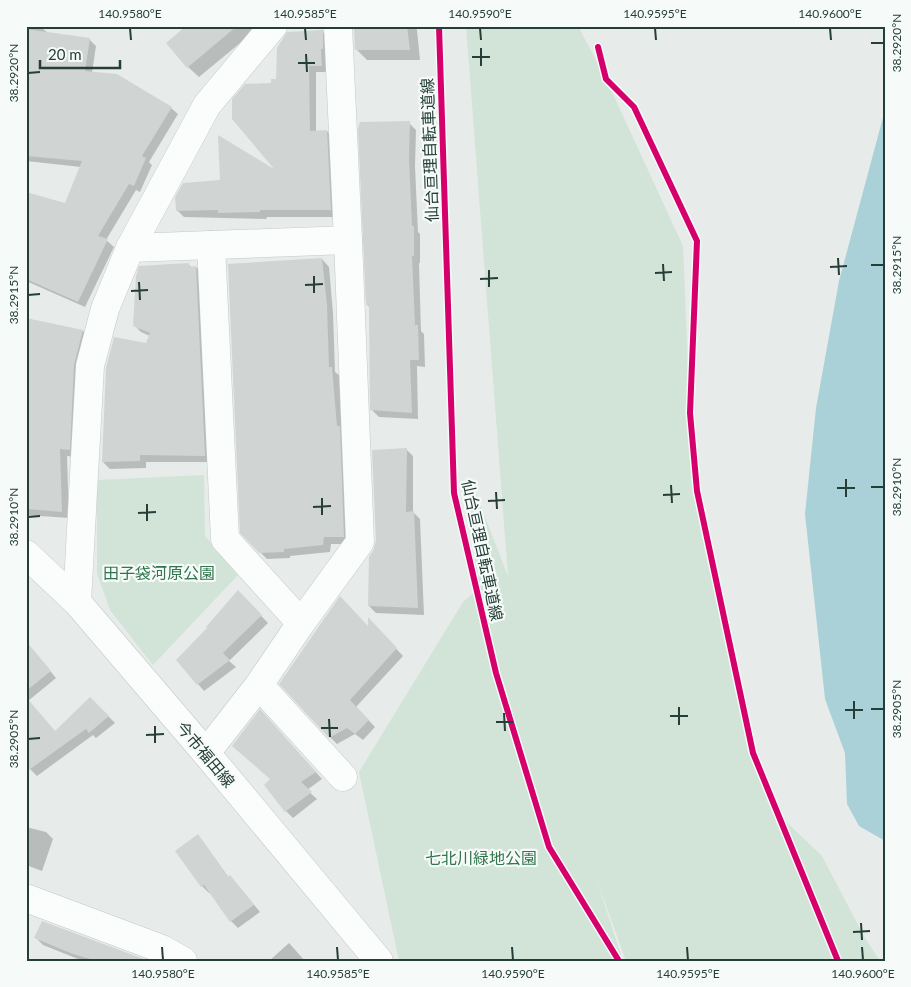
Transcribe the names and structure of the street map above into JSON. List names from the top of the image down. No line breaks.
{"streets":{"street":["今市福田線"],"cycle path":["仙台亘理自転車道線"]},"parks":["田子袋河原公園","七北川緑地公園"],"scale_bar":"20 m","coordinates":["140.9580°E","140.9585°E","140.9590°E","140.9595°E","140.9600°E","38.2920°N","38.2915°N","38.2910°N","38.2905°N"]}
